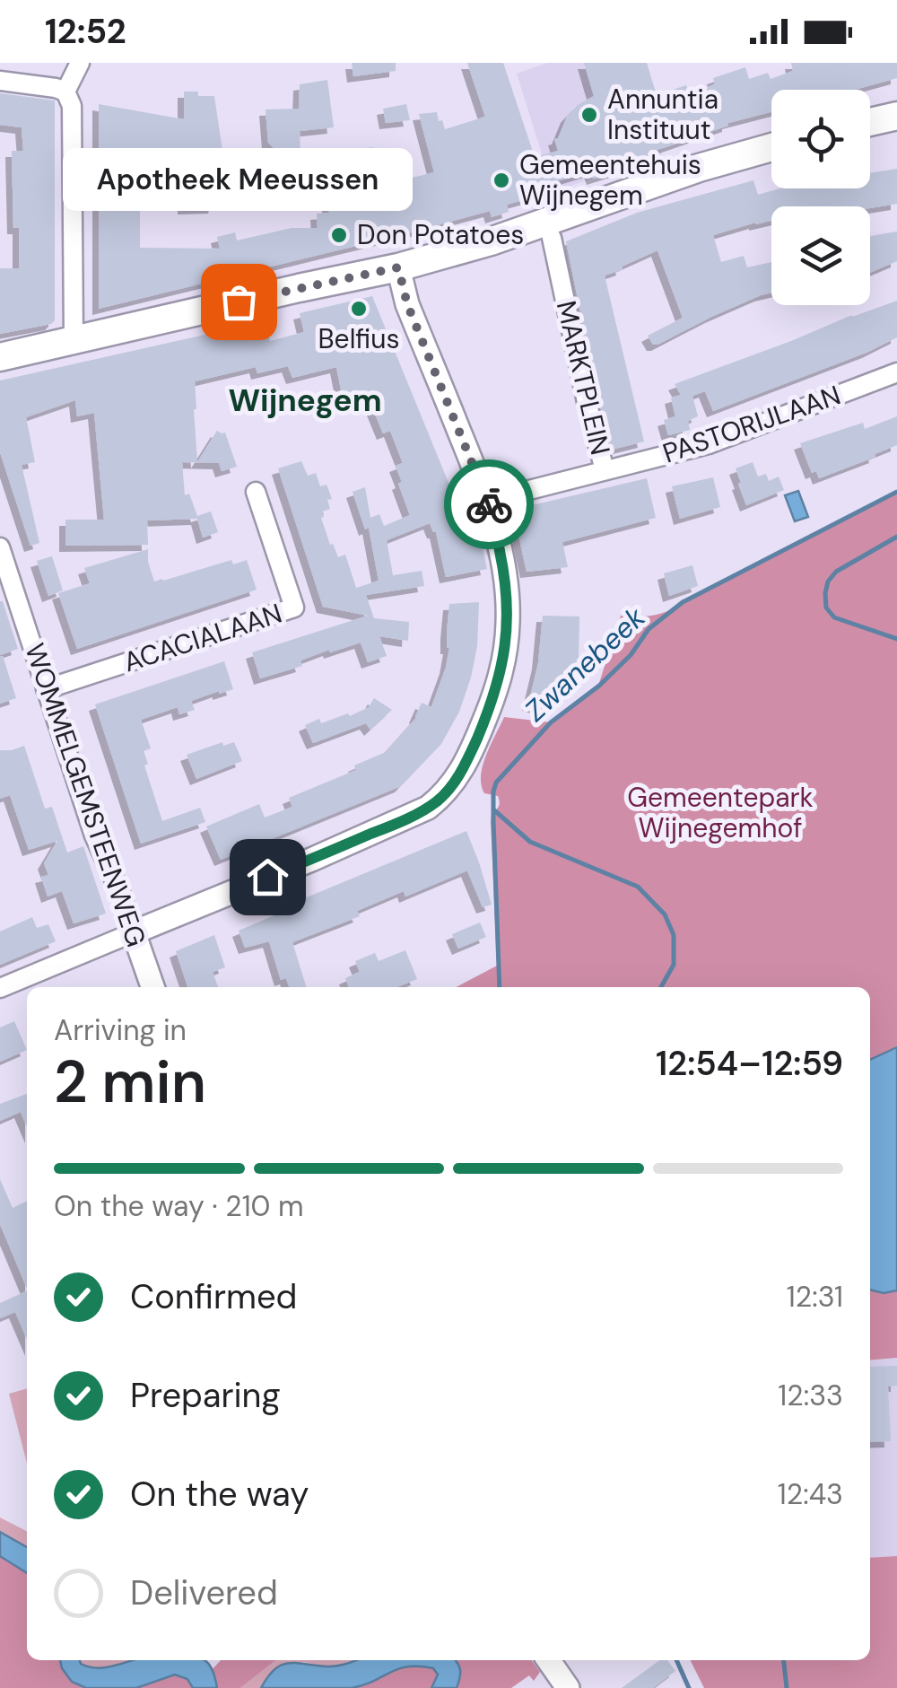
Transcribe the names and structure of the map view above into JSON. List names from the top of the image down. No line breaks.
{"streets":{"street":["MARKTPLEIN","PASTORIJLAAN","ACACIALAAN","WOMMELGEMSTEENWEG"]},"crossings":[["MARKTPLEIN","PASTORIJLAAN"],["ACACIALAAN","WOMMELGEMSTEENWEG"]],"districts":["Wijnegem"],"water":["Zwanebeek"],"parks":["Gemeentepark Wijnegemhof"],"places":["Annuntia Instituut","Gemeentehuis Wijnegem","Don Potatoes","Apotheek Meeussen","Belfius"],"page":{"status":"12:52","bubble":"Apotheek Meeussen","heading":["2 min","Arriving in","12:54–12:59"],"bar":"On the way · 210 m","list":[["Confirmed","12:31"],["Preparing","12:33"],["On the way","12:43"],"Delivered"]}}
